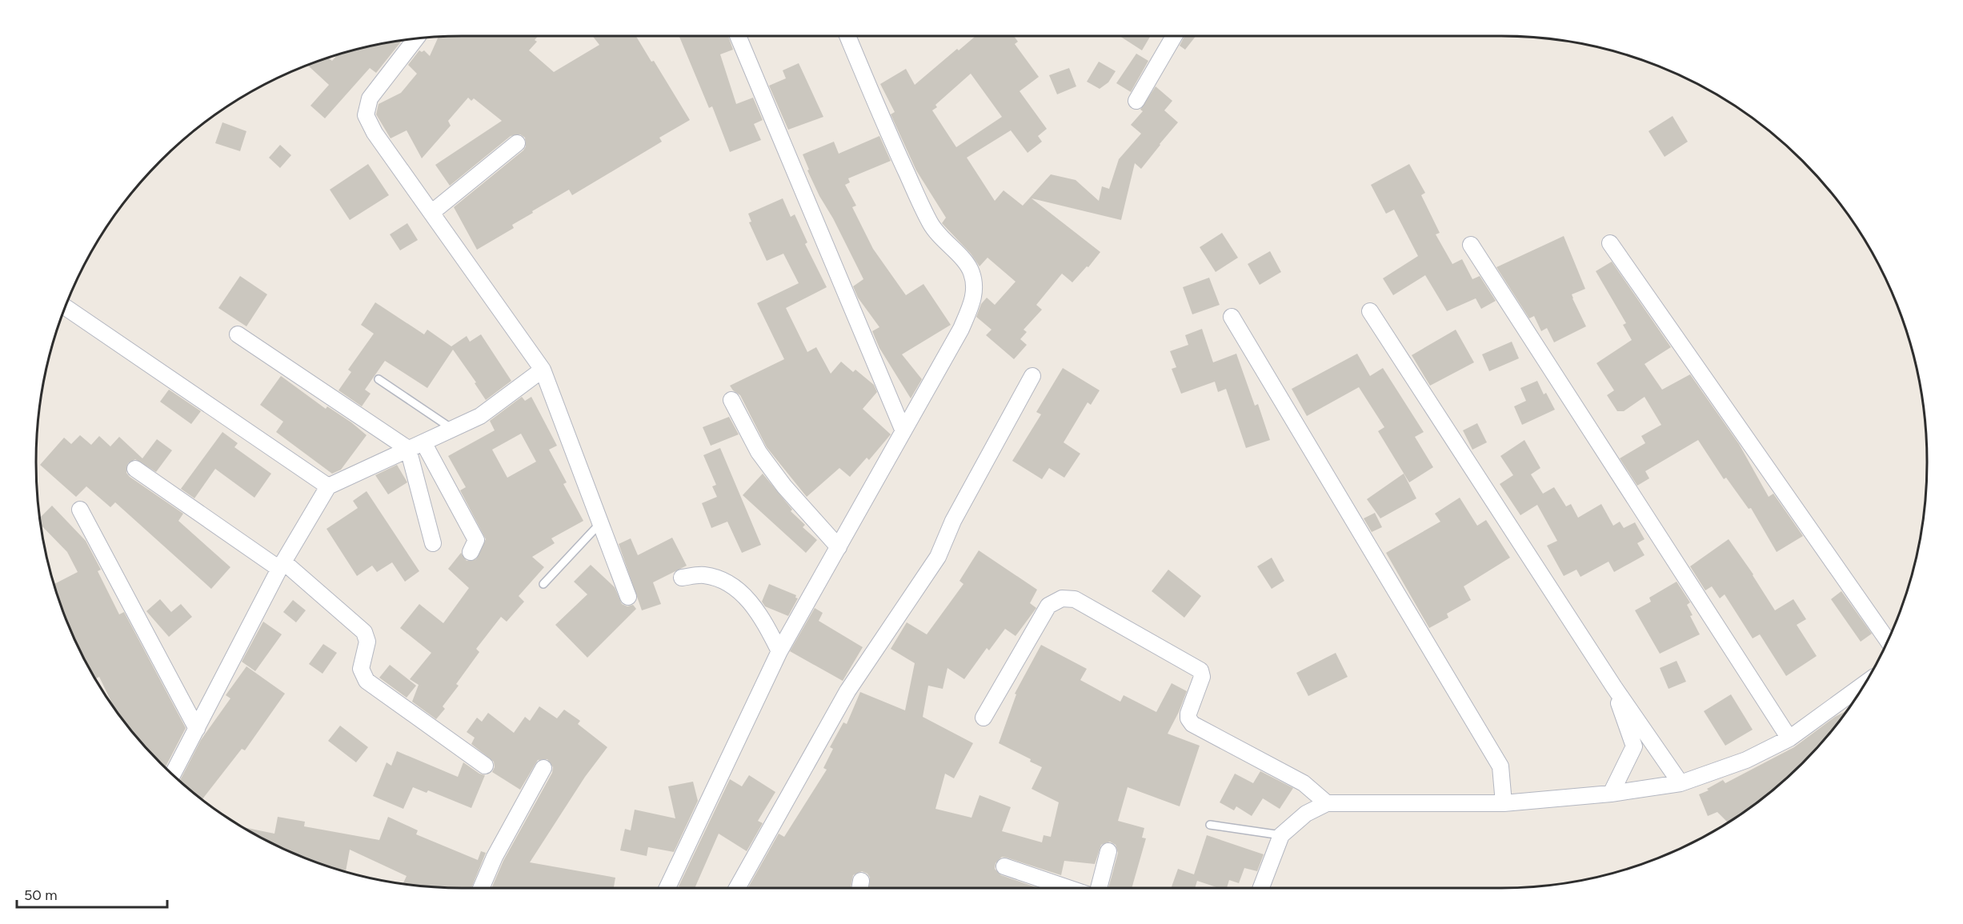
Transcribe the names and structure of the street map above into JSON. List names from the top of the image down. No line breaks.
{"scale_bar":"50 m"}
